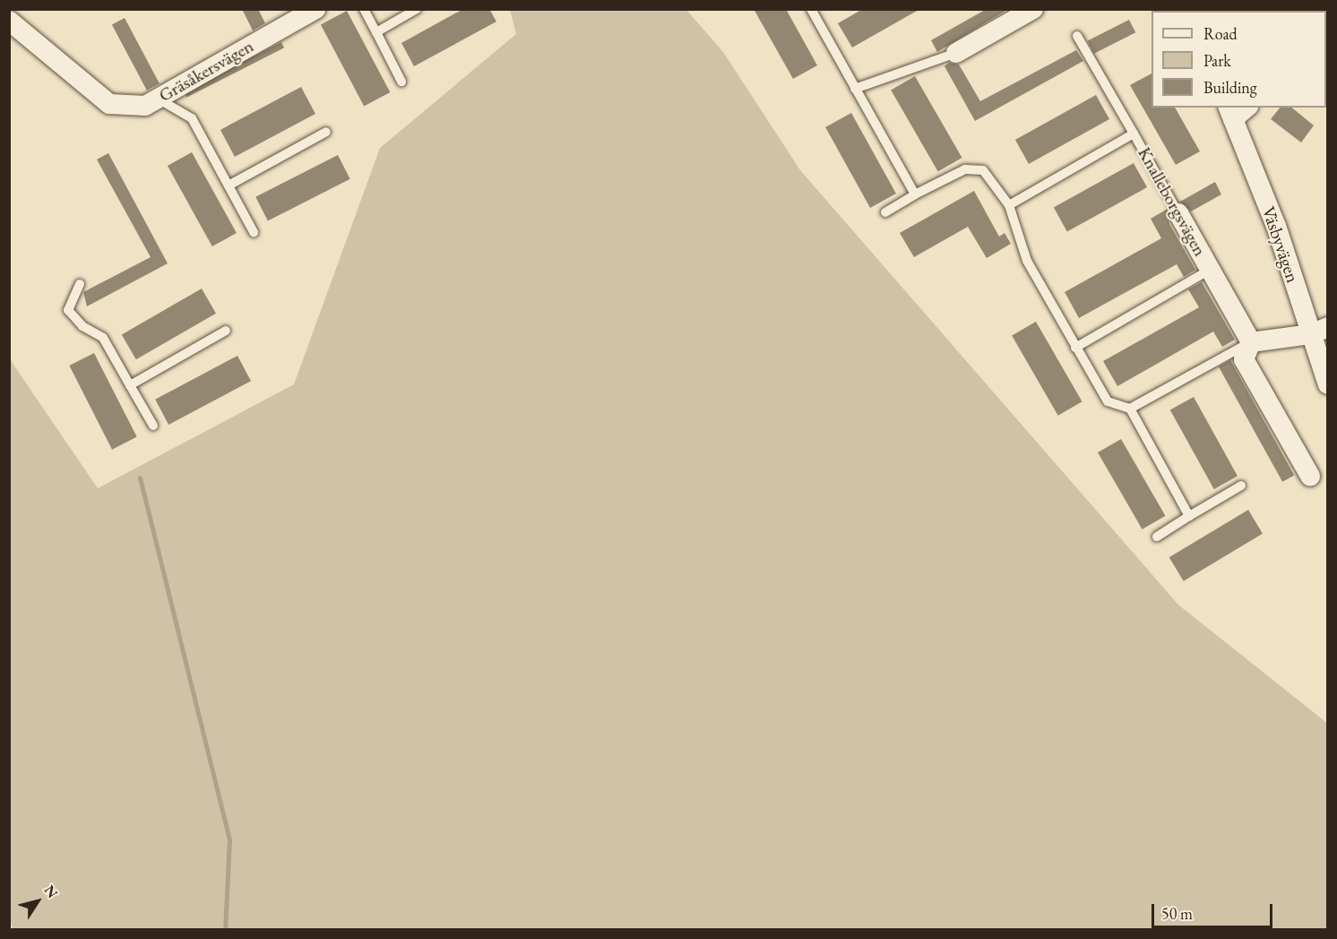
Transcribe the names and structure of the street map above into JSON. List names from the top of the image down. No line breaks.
{"streets":{"street":["Gräsåkersvägen","Knalleborgsvägen","Väsbyvägen"]},"legend":["Road","Park","Building"],"scale_bar":"50 m","north":"top right"}
